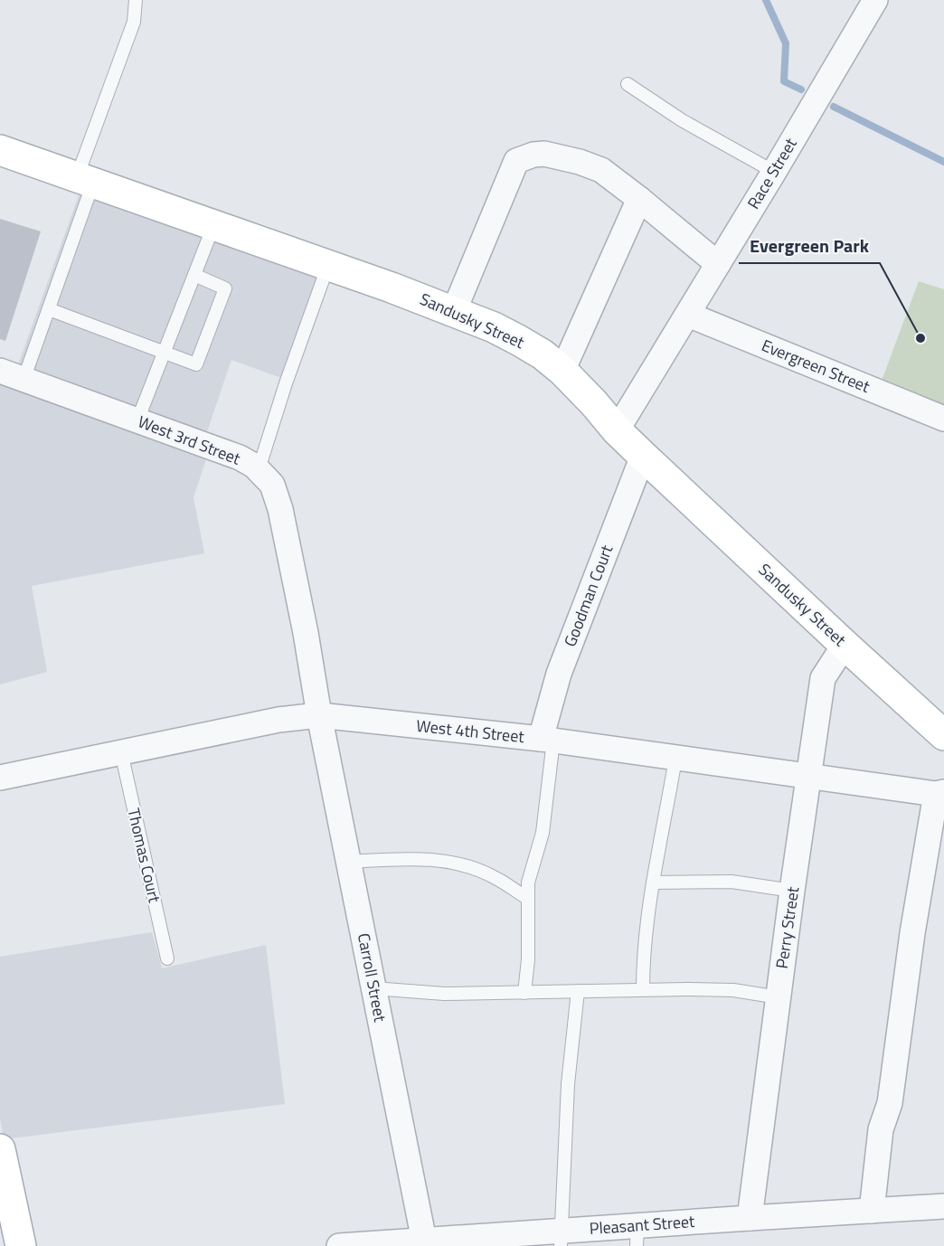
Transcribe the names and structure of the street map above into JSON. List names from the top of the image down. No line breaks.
{"streets":{"main road":["Sandusky Street"],"street":["Race Street","Evergreen Street","West 3rd Street","Goodman Court","West 4th Street","Perry Street","Carroll Street","Pleasant Street"],"lane":["Thomas Court"]},"crossings":[["Race Street","Sandusky Street"],["Race Street","Evergreen Street"],["Sandusky Street","Goodman Court"],["Sandusky Street","Perry Street"],["West 3rd Street","West 4th Street"],["West 3rd Street","Carroll Street"],["Goodman Court","West 4th Street"],["West 4th Street","Thomas Court"],["West 4th Street","Perry Street"],["West 4th Street","Carroll Street"],["Perry Street","Pleasant Street"],["Carroll Street","Pleasant Street"]],"places":["Evergreen Park"]}
